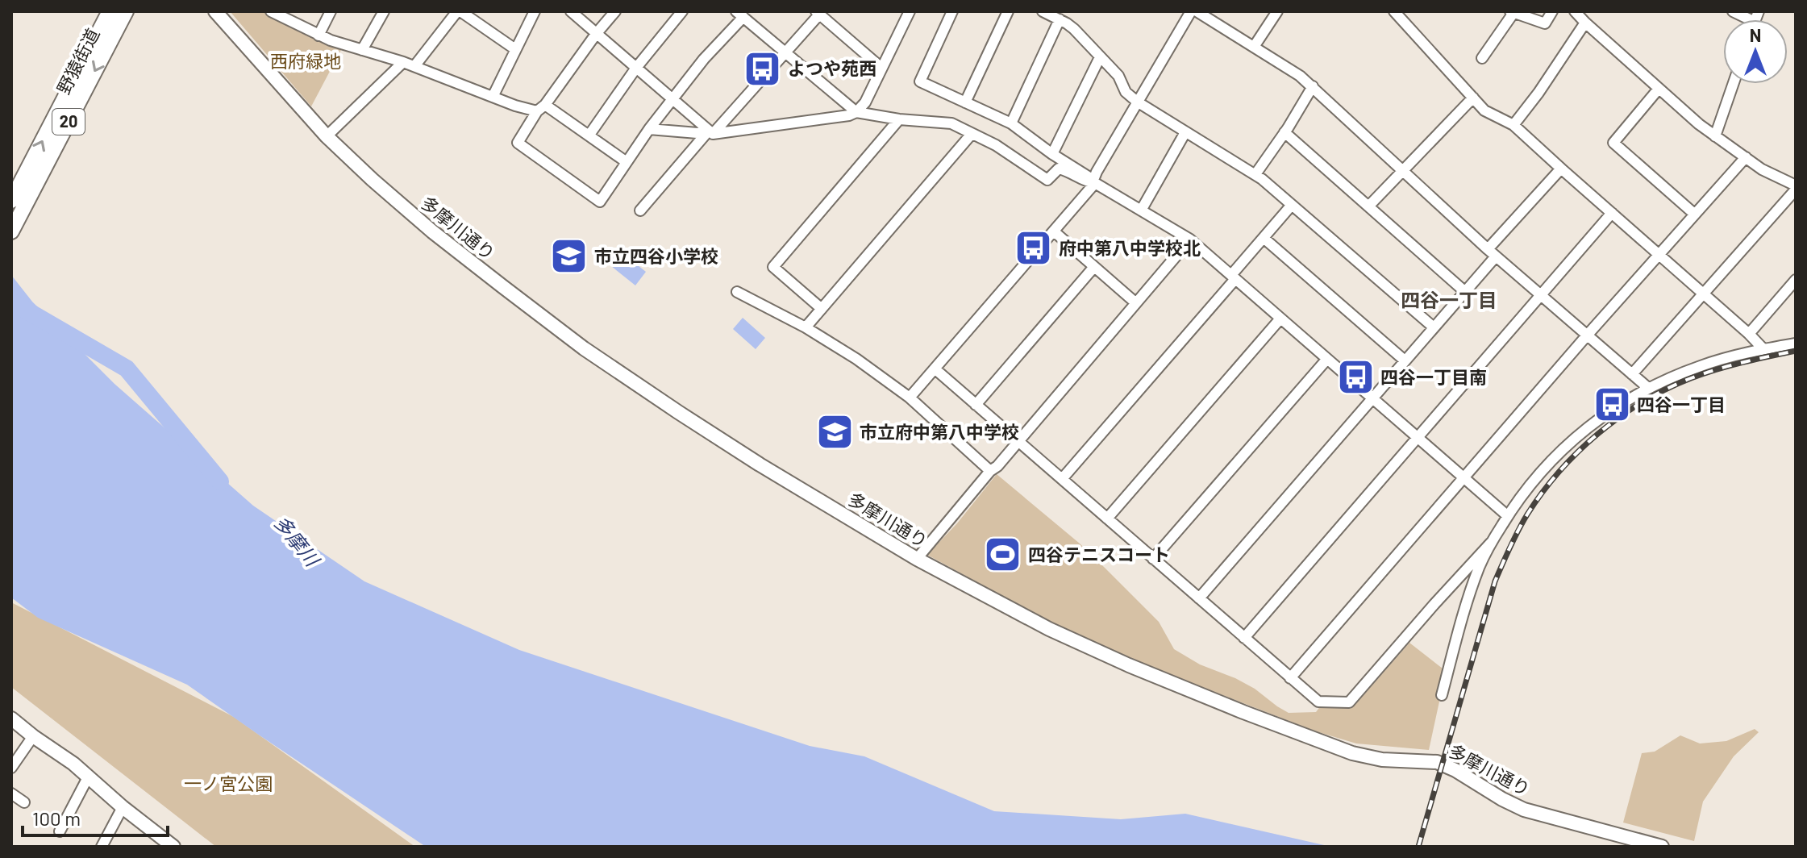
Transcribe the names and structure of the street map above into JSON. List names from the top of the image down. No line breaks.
{"streets":{"main road":["野猿街道","20"],"street":["多摩川通り"]},"districts":["四谷一丁目"],"water":["多摩川"],"parks":["西府緑地","一ノ宮公園"],"places":{"bus stop":["よつや苑西","府中第八中学校北","四谷一丁目南","四谷一丁目"],"school or university":["市立四谷小学校","市立府中第八中学校"],"sports":["四谷テニスコート"]},"scale_bar":"100 m","north":"top"}
